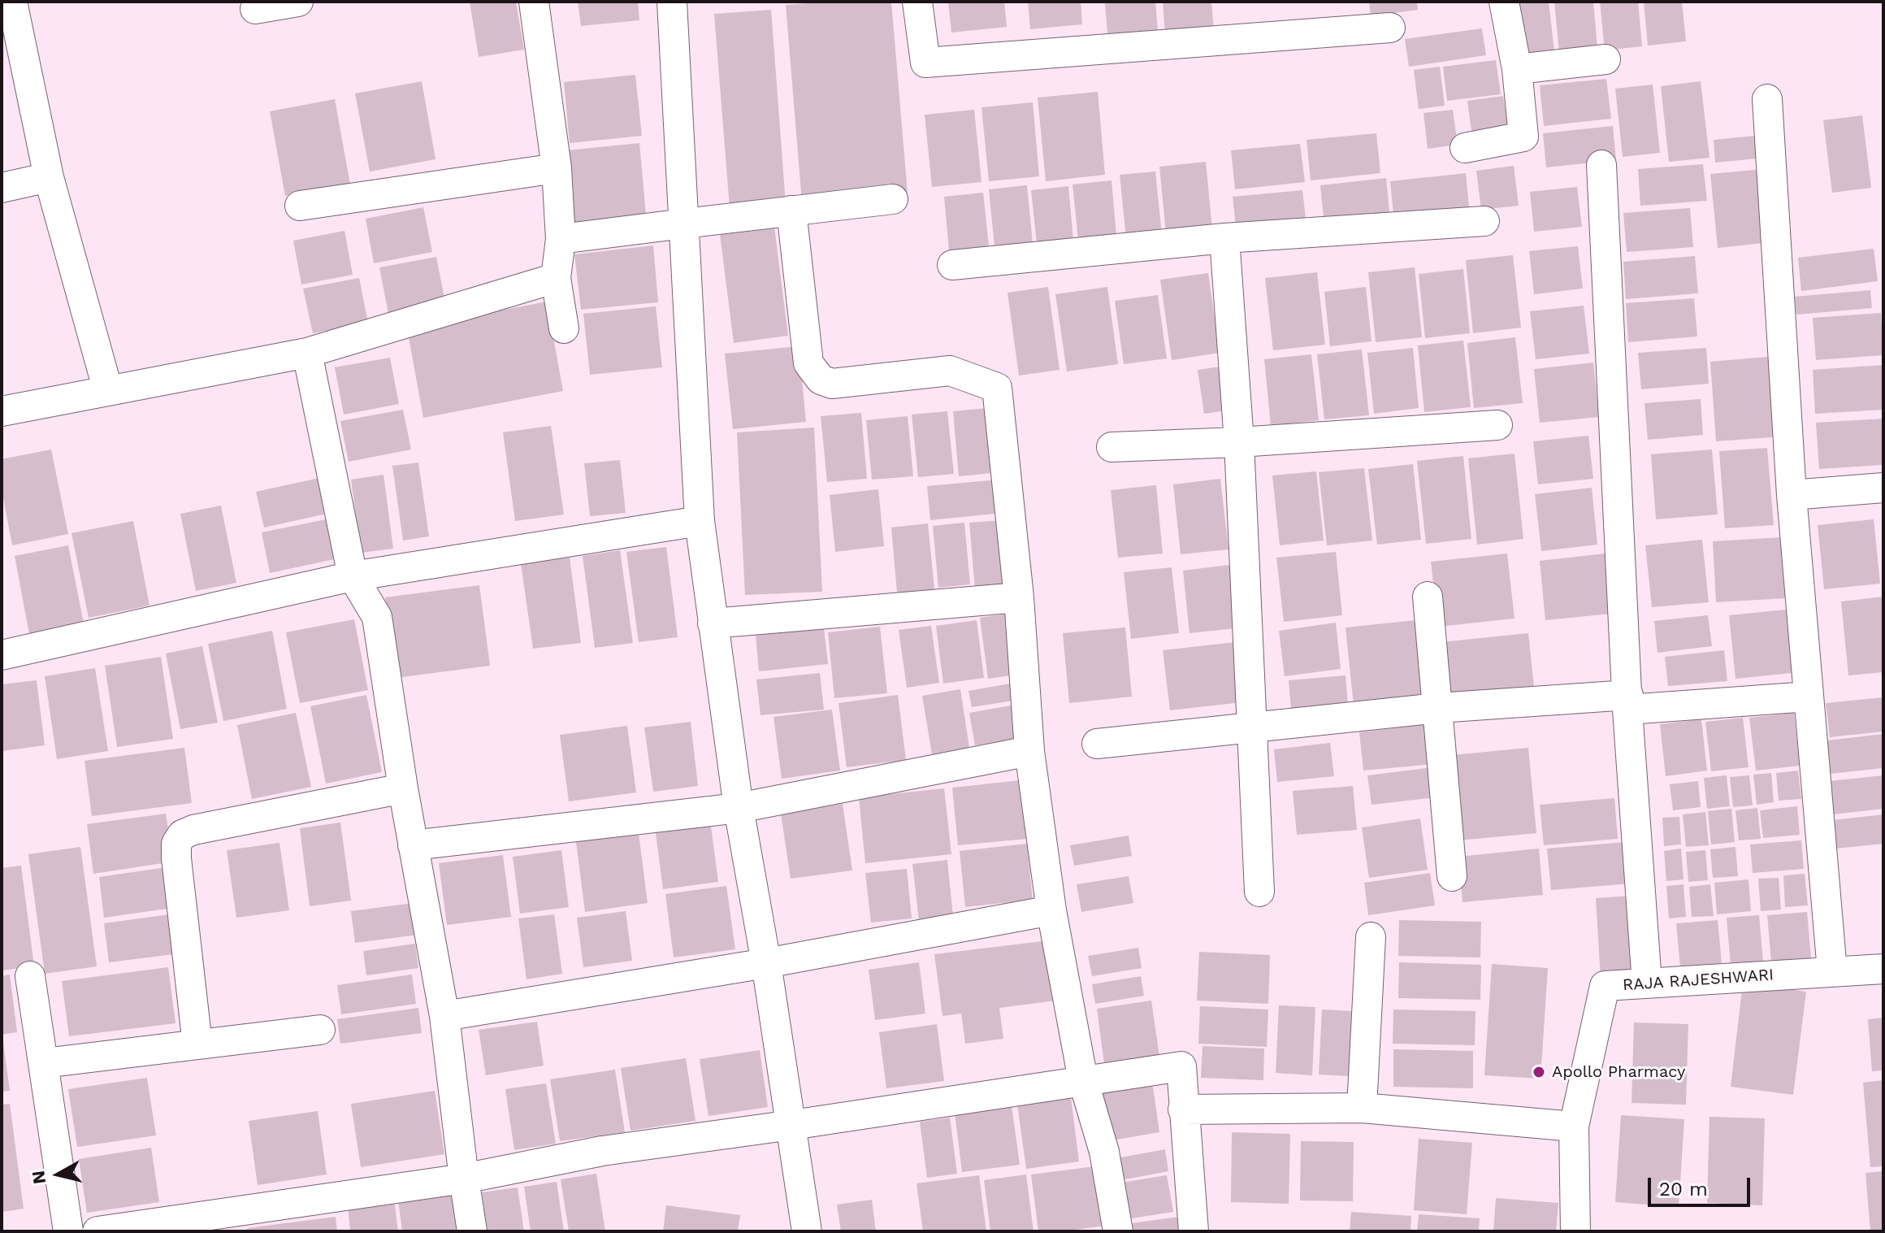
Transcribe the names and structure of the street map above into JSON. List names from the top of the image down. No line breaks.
{"streets":{"street":["RAJA RAJESHWARI"]},"places":["Apollo Pharmacy"],"scale_bar":"20 m","north":"left"}
